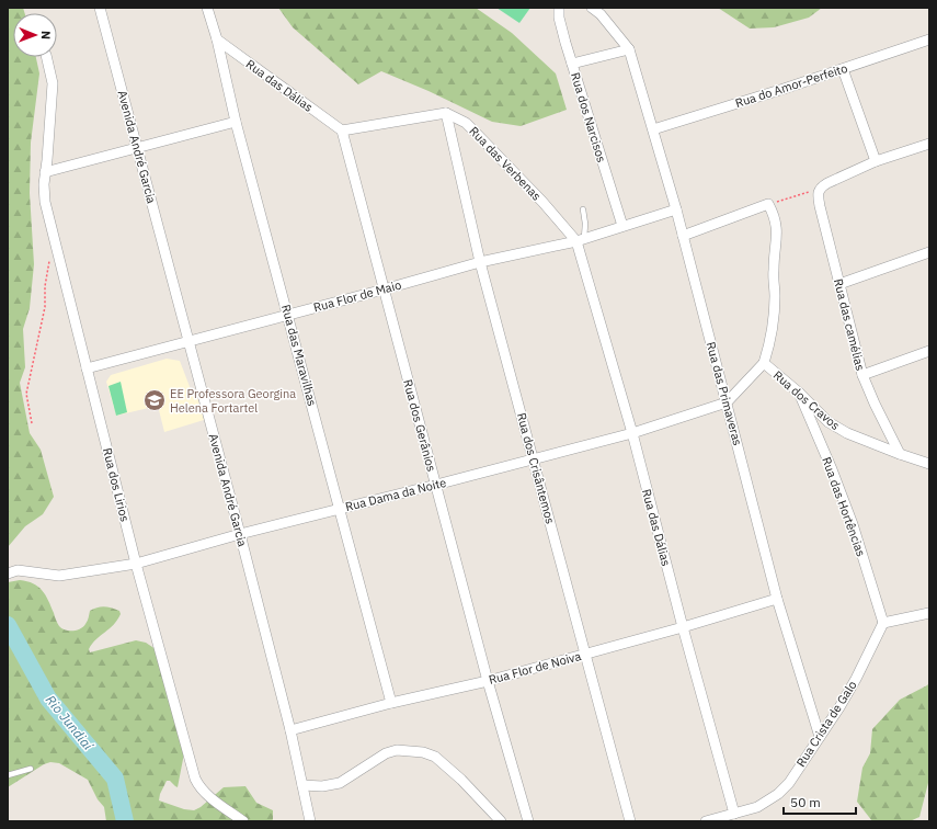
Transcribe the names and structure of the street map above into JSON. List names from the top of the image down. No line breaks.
{"streets":{"street":["Rua das Dálias","Rua do Amor-Perfeito","Rua dos Narcisos","Avenida André Garcia","Rua das Verbenas","Rua Flor de Maio","Rua das camélias","Rua das Maravilhas","Rua das Primaveras","Rua dos Cravos","Rua dos Gerânios","Rua dos Crisântemos","Rua dos Lirios","Rua Dama da Noite","Rua das Hortências","Rua Flor de Noiva","Rua Crista de Galo"]},"crossings":[["Rua das Dálias","Rua das Verbenas"],["Rua das Dálias","Rua Flor de Maio"],["Rua das Dálias","Rua das Maravilhas"],["Rua das Dálias","Rua dos Gerânios"],["Rua das Dálias","Rua Dama da Noite"],["Rua das Dálias","Rua Flor de Noiva"],["Rua das Dálias","Rua Crista de Galo"],["Rua do Amor-Perfeito","Rua das Primaveras"],["Avenida André Garcia","Rua Flor de Maio"],["Avenida André Garcia","Rua Dama da Noite"],["Avenida André Garcia","Rua Flor de Noiva"],["Rua das Verbenas","Rua Flor de Maio"],["Rua das Verbenas","Rua dos Crisântemos"],["Rua Flor de Maio","Rua das Maravilhas"],["Rua Flor de Maio","Rua dos Gerânios"],["Rua Flor de Maio","Rua dos Crisântemos"],["Rua Flor de Maio","Rua dos Lirios"],["Rua das camélias","Rua dos Cravos"],["Rua das Maravilhas","Rua Dama da Noite"],["Rua das Maravilhas","Rua Flor de Noiva"],["Rua das Primaveras","Rua Dama da Noite"],["Rua das Primaveras","Rua Flor de Noiva"],["Rua das Primaveras","Rua Crista de Galo"],["Rua dos Cravos","Rua Dama da Noite"],["Rua dos Cravos","Rua das Hortências"],["Rua dos Gerânios","Rua Dama da Noite"],["Rua dos Gerânios","Rua Flor de Noiva"],["Rua dos Crisântemos","Rua Dama da Noite"],["Rua dos Crisântemos","Rua Flor de Noiva"],["Rua dos Lirios","Rua Dama da Noite"],["Rua das Hortências","Rua Crista de Galo"]],"water":["Rio Jundiaí"],"places":{"school or university":["EE Professora Georgina Helena Fortartel"]},"scale_bar":"50 m","north":"right"}
